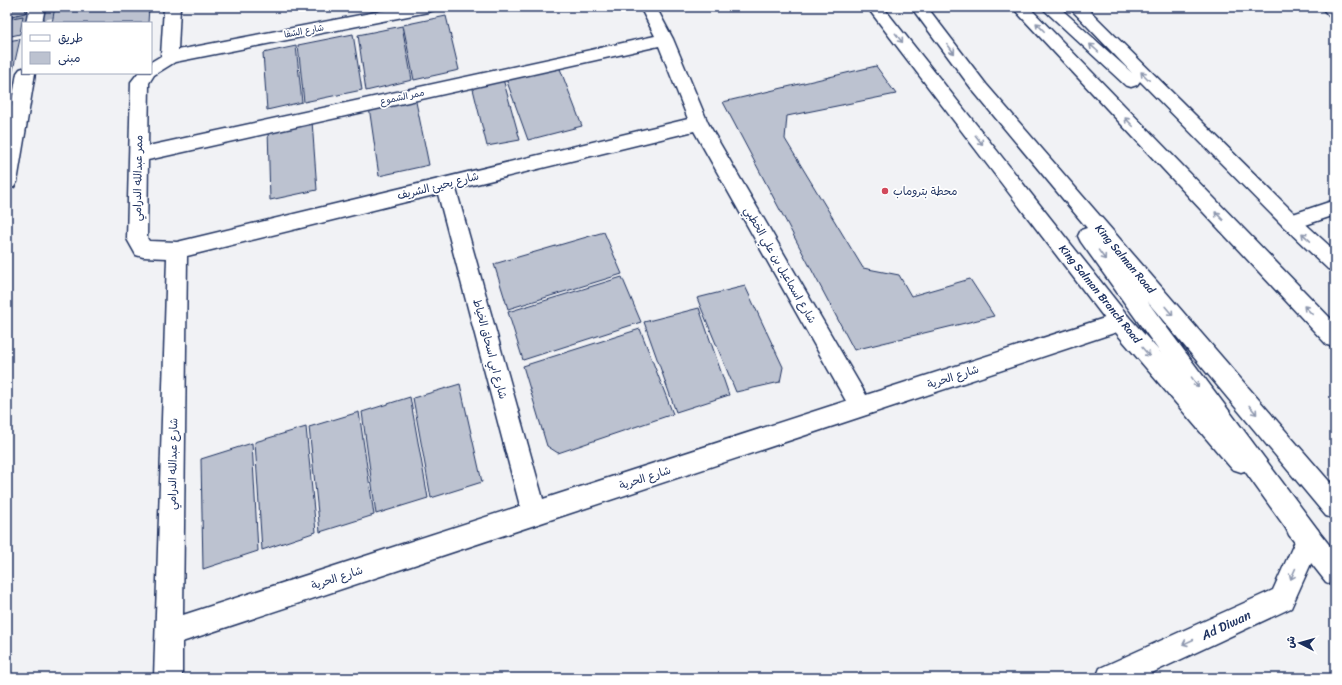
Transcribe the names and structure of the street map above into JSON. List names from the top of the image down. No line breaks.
{"streets":{"main road":["شارع الشفا","ممر الشموع","ممر عبدالله الدرامي","شارع يحيئ الشريف","King Salman Road","شارع اسماعيل بن علي الخطبي","King Salman Branch Road","شارع ابي اسحاق الخياط","شارع الحرية","شارع عبدالله الدرامي","Ad Diwan"]},"crossings":[["ممر الشموع","ممر عبدالله الدرامي"],["ممر الشموع","شارع اسماعيل بن علي الخطبي"],["ممر عبدالله الدرامي","شارع يحيئ الشريف"],["ممر عبدالله الدرامي","شارع عبدالله الدرامي"],["شارع يحيئ الشريف","شارع اسماعيل بن علي الخطبي"],["شارع يحيئ الشريف","شارع ابي اسحاق الخياط"],["شارع يحيئ الشريف","شارع عبدالله الدرامي"],["شارع اسماعيل بن علي الخطبي","شارع الحرية"],["King Salman Branch Road","شارع الحرية"],["King Salman Branch Road","Ad Diwan"],["شارع ابي اسحاق الخياط","شارع الحرية"],["شارع الحرية","شارع عبدالله الدرامي"]],"one_way":["Ad Diwan"],"places":["محطة بتروماب"],"legend":["طريق","مبنى"],"north":"left"}
